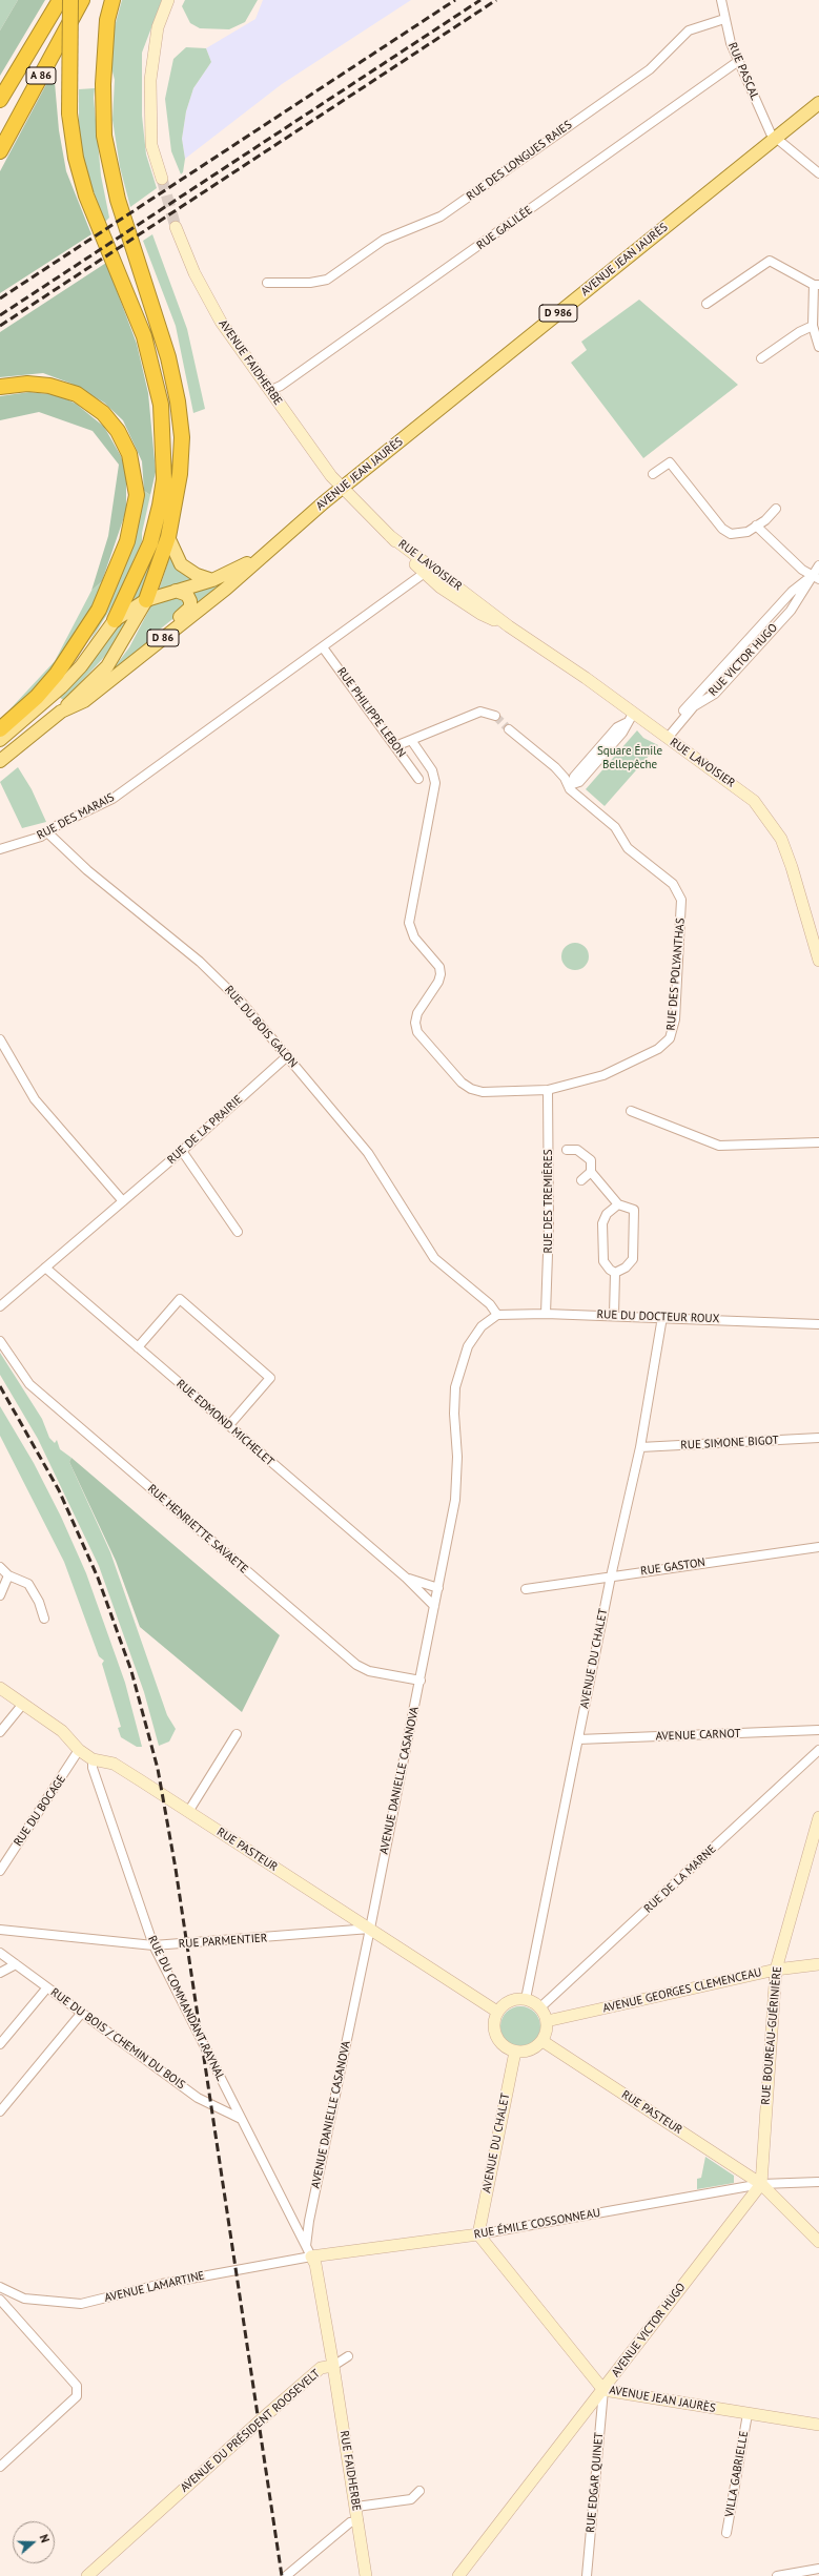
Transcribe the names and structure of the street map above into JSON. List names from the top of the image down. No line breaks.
{"streets":{"highway":["A 86"],"main road":["AVENUE JEAN JAURÈS","D 986","D 86"],"street":["RUE PASCAL","RUE DES LONGUES RAIES","RUE GALILÉE","AVENUE FAIDHERBE","RUE LAVOISIER","RUE VICTOR HUGO","RUE PHILIPPE LEBON","RUE DES MARAIS","RUE DES POLYANTHAS","RUE DU BOIS GALON","RUE DE LA PRAIRIE","RUE DES TREMIÈRES","RUE DU DOCTEUR ROUX","RUE EDMOND MICHELET","RUE SIMONE BIGOT","RUE HENRIETTE SAVAETE","RUE GASTON","AVENUE DU CHALET","AVENUE CARNOT","AVENUE DANIELLE CASANOVA","RUE DU BOCAGE","RUE PASTEUR","RUE DE LA MARNE","RUE PARMENTIER","AVENUE GEORGES CLEMENCEAU","RUE DU COMMANDANT RAYNAL","RUE BOUREAU-GUÉRINIÈRE","RUE DU BOIS / CHEMIN DU BOIS","RUE ÉMILE COSSONNEAU","AVENUE LAMARTINE","AVENUE VICTOR HUGO","AVENUE DU PRÉSIDENT ROOSEVELT","RUE FAIDHERBE","VILLA GABRIELLE","RUE EDGAR QUINET"]},"crossings":[["RUE PASCAL","RUE DES LONGUES RAIES"],["RUE PASCAL","RUE GALILÉE"],["RUE PASCAL","AVENUE JEAN JAURÈS"],["RUE GALILÉE","AVENUE FAIDHERBE"],["AVENUE JEAN JAURÈS","AVENUE FAIDHERBE"],["AVENUE JEAN JAURÈS","RUE LAVOISIER"],["AVENUE JEAN JAURÈS","D 86"],["AVENUE JEAN JAURÈS","AVENUE DU CHALET"],["AVENUE JEAN JAURÈS","RUE ÉMILE COSSONNEAU"],["AVENUE JEAN JAURÈS","AVENUE VICTOR HUGO"],["AVENUE JEAN JAURÈS","VILLA GABRIELLE"],["AVENUE JEAN JAURÈS","RUE EDGAR QUINET"],["AVENUE FAIDHERBE","RUE LAVOISIER"],["RUE LAVOISIER","RUE VICTOR HUGO"],["RUE LAVOISIER","RUE DES MARAIS"],["RUE PHILIPPE LEBON","RUE DES MARAIS"],["RUE DES MARAIS","RUE DU BOIS GALON"],["RUE DES POLYANTHAS","RUE DES TREMIÈRES"],["RUE DU BOIS GALON","RUE DE LA PRAIRIE"],["RUE DU BOIS GALON","RUE DU DOCTEUR ROUX"],["RUE DU BOIS GALON","AVENUE DANIELLE CASANOVA"],["RUE DE LA PRAIRIE","RUE EDMOND MICHELET"],["RUE DES TREMIÈRES","RUE DU DOCTEUR ROUX"],["RUE DU DOCTEUR ROUX","AVENUE DU CHALET"],["RUE DU DOCTEUR ROUX","AVENUE DANIELLE CASANOVA"],["RUE EDMOND MICHELET","AVENUE DANIELLE CASANOVA"],["RUE SIMONE BIGOT","AVENUE DU CHALET"],["RUE HENRIETTE SAVAETE","AVENUE DANIELLE CASANOVA"],["RUE GASTON","AVENUE DU CHALET"],["AVENUE DU CHALET","AVENUE CARNOT"],["AVENUE DU CHALET","RUE PASTEUR"],["AVENUE DU CHALET","RUE DE LA MARNE"],["AVENUE DU CHALET","AVENUE GEORGES CLEMENCEAU"],["AVENUE DU CHALET","RUE ÉMILE COSSONNEAU"],["AVENUE DANIELLE CASANOVA","RUE PASTEUR"],["AVENUE DANIELLE CASANOVA","RUE PARMENTIER"],["AVENUE DANIELLE CASANOVA","RUE DU COMMANDANT RAYNAL"],["AVENUE DANIELLE CASANOVA","RUE ÉMILE COSSONNEAU"],["AVENUE DANIELLE CASANOVA","AVENUE LAMARTINE"],["AVENUE DANIELLE CASANOVA","AVENUE DU PRÉSIDENT ROOSEVELT"],["RUE DU BOCAGE","RUE PASTEUR"],["RUE PASTEUR","RUE DE LA MARNE"],["RUE PASTEUR","RUE PARMENTIER"],["RUE PASTEUR","AVENUE GEORGES CLEMENCEAU"],["RUE PASTEUR","RUE DU COMMANDANT RAYNAL"],["RUE PASTEUR","RUE BOUREAU-GUÉRINIÈRE"],["RUE PASTEUR","RUE ÉMILE COSSONNEAU"],["RUE PASTEUR","AVENUE VICTOR HUGO"],["RUE DE LA MARNE","AVENUE GEORGES CLEMENCEAU"],["RUE PARMENTIER","RUE DU COMMANDANT RAYNAL"],["AVENUE GEORGES CLEMENCEAU","RUE BOUREAU-GUÉRINIÈRE"],["RUE DU COMMANDANT RAYNAL","RUE DU BOIS / CHEMIN DU BOIS"],["RUE DU COMMANDANT RAYNAL","RUE ÉMILE COSSONNEAU"],["RUE DU COMMANDANT RAYNAL","AVENUE LAMARTINE"],["RUE DU COMMANDANT RAYNAL","AVENUE DU PRÉSIDENT ROOSEVELT"],["RUE BOUREAU-GUÉRINIÈRE","RUE ÉMILE COSSONNEAU"],["RUE BOUREAU-GUÉRINIÈRE","AVENUE VICTOR HUGO"],["RUE ÉMILE COSSONNEAU","AVENUE LAMARTINE"],["RUE ÉMILE COSSONNEAU","AVENUE VICTOR HUGO"],["RUE ÉMILE COSSONNEAU","AVENUE DU PRÉSIDENT ROOSEVELT"],["AVENUE LAMARTINE","AVENUE DU PRÉSIDENT ROOSEVELT"],["AVENUE VICTOR HUGO","RUE EDGAR QUINET"],["AVENUE DU PRÉSIDENT ROOSEVELT","RUE FAIDHERBE"]],"parks":["Square Émile Bellepêche"],"north":"right"}
